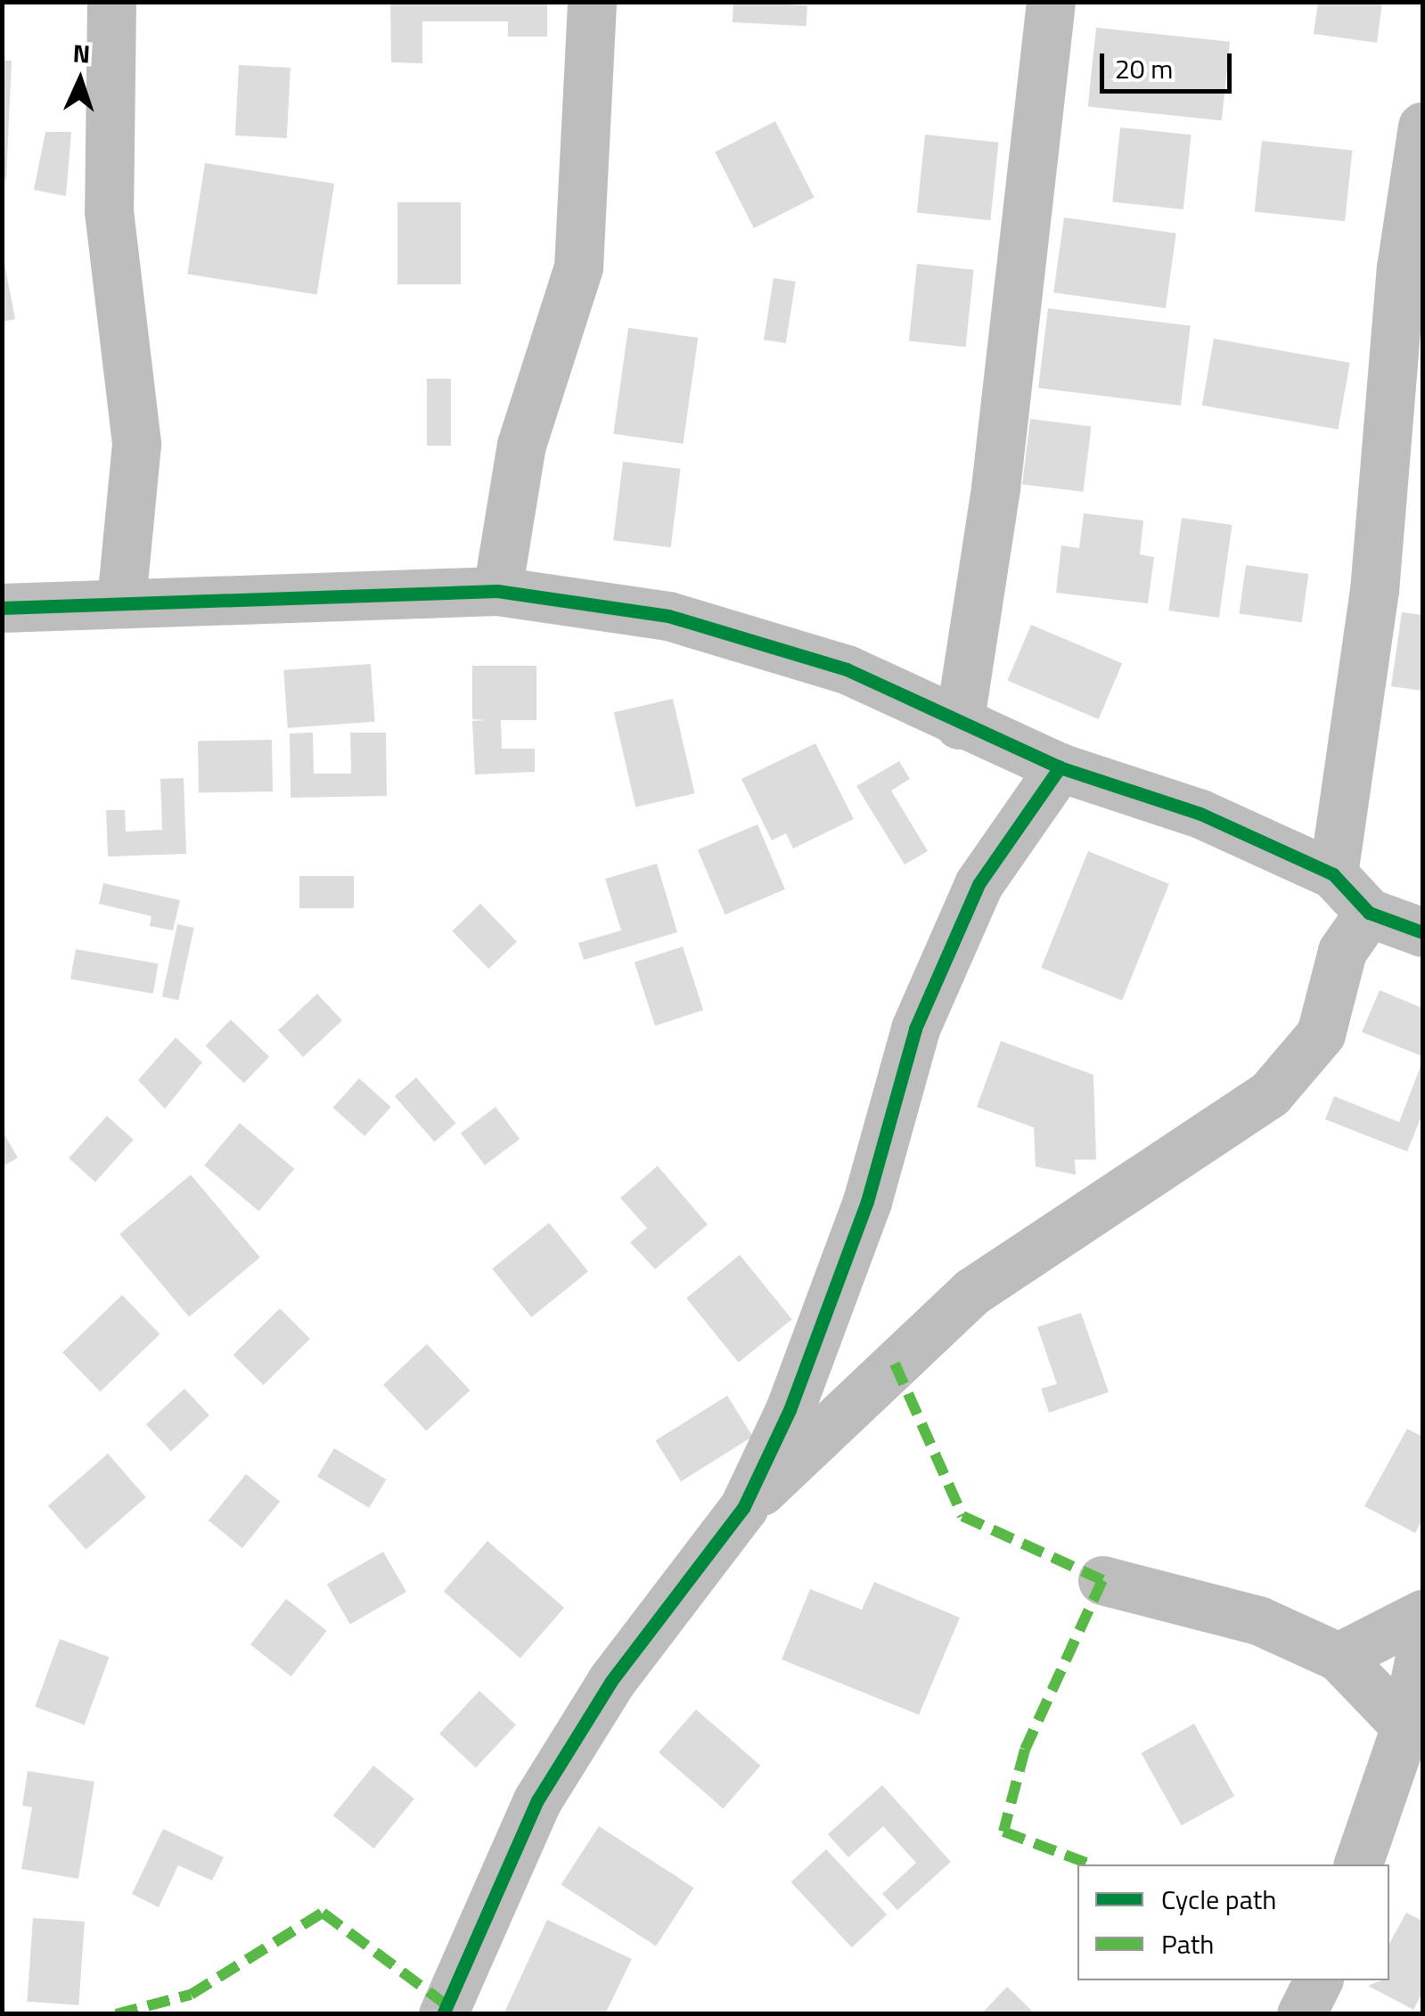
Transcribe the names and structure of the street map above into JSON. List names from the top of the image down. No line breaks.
{"legend":["Cycle path","Path"],"scale_bar":"20 m","north":"top"}
